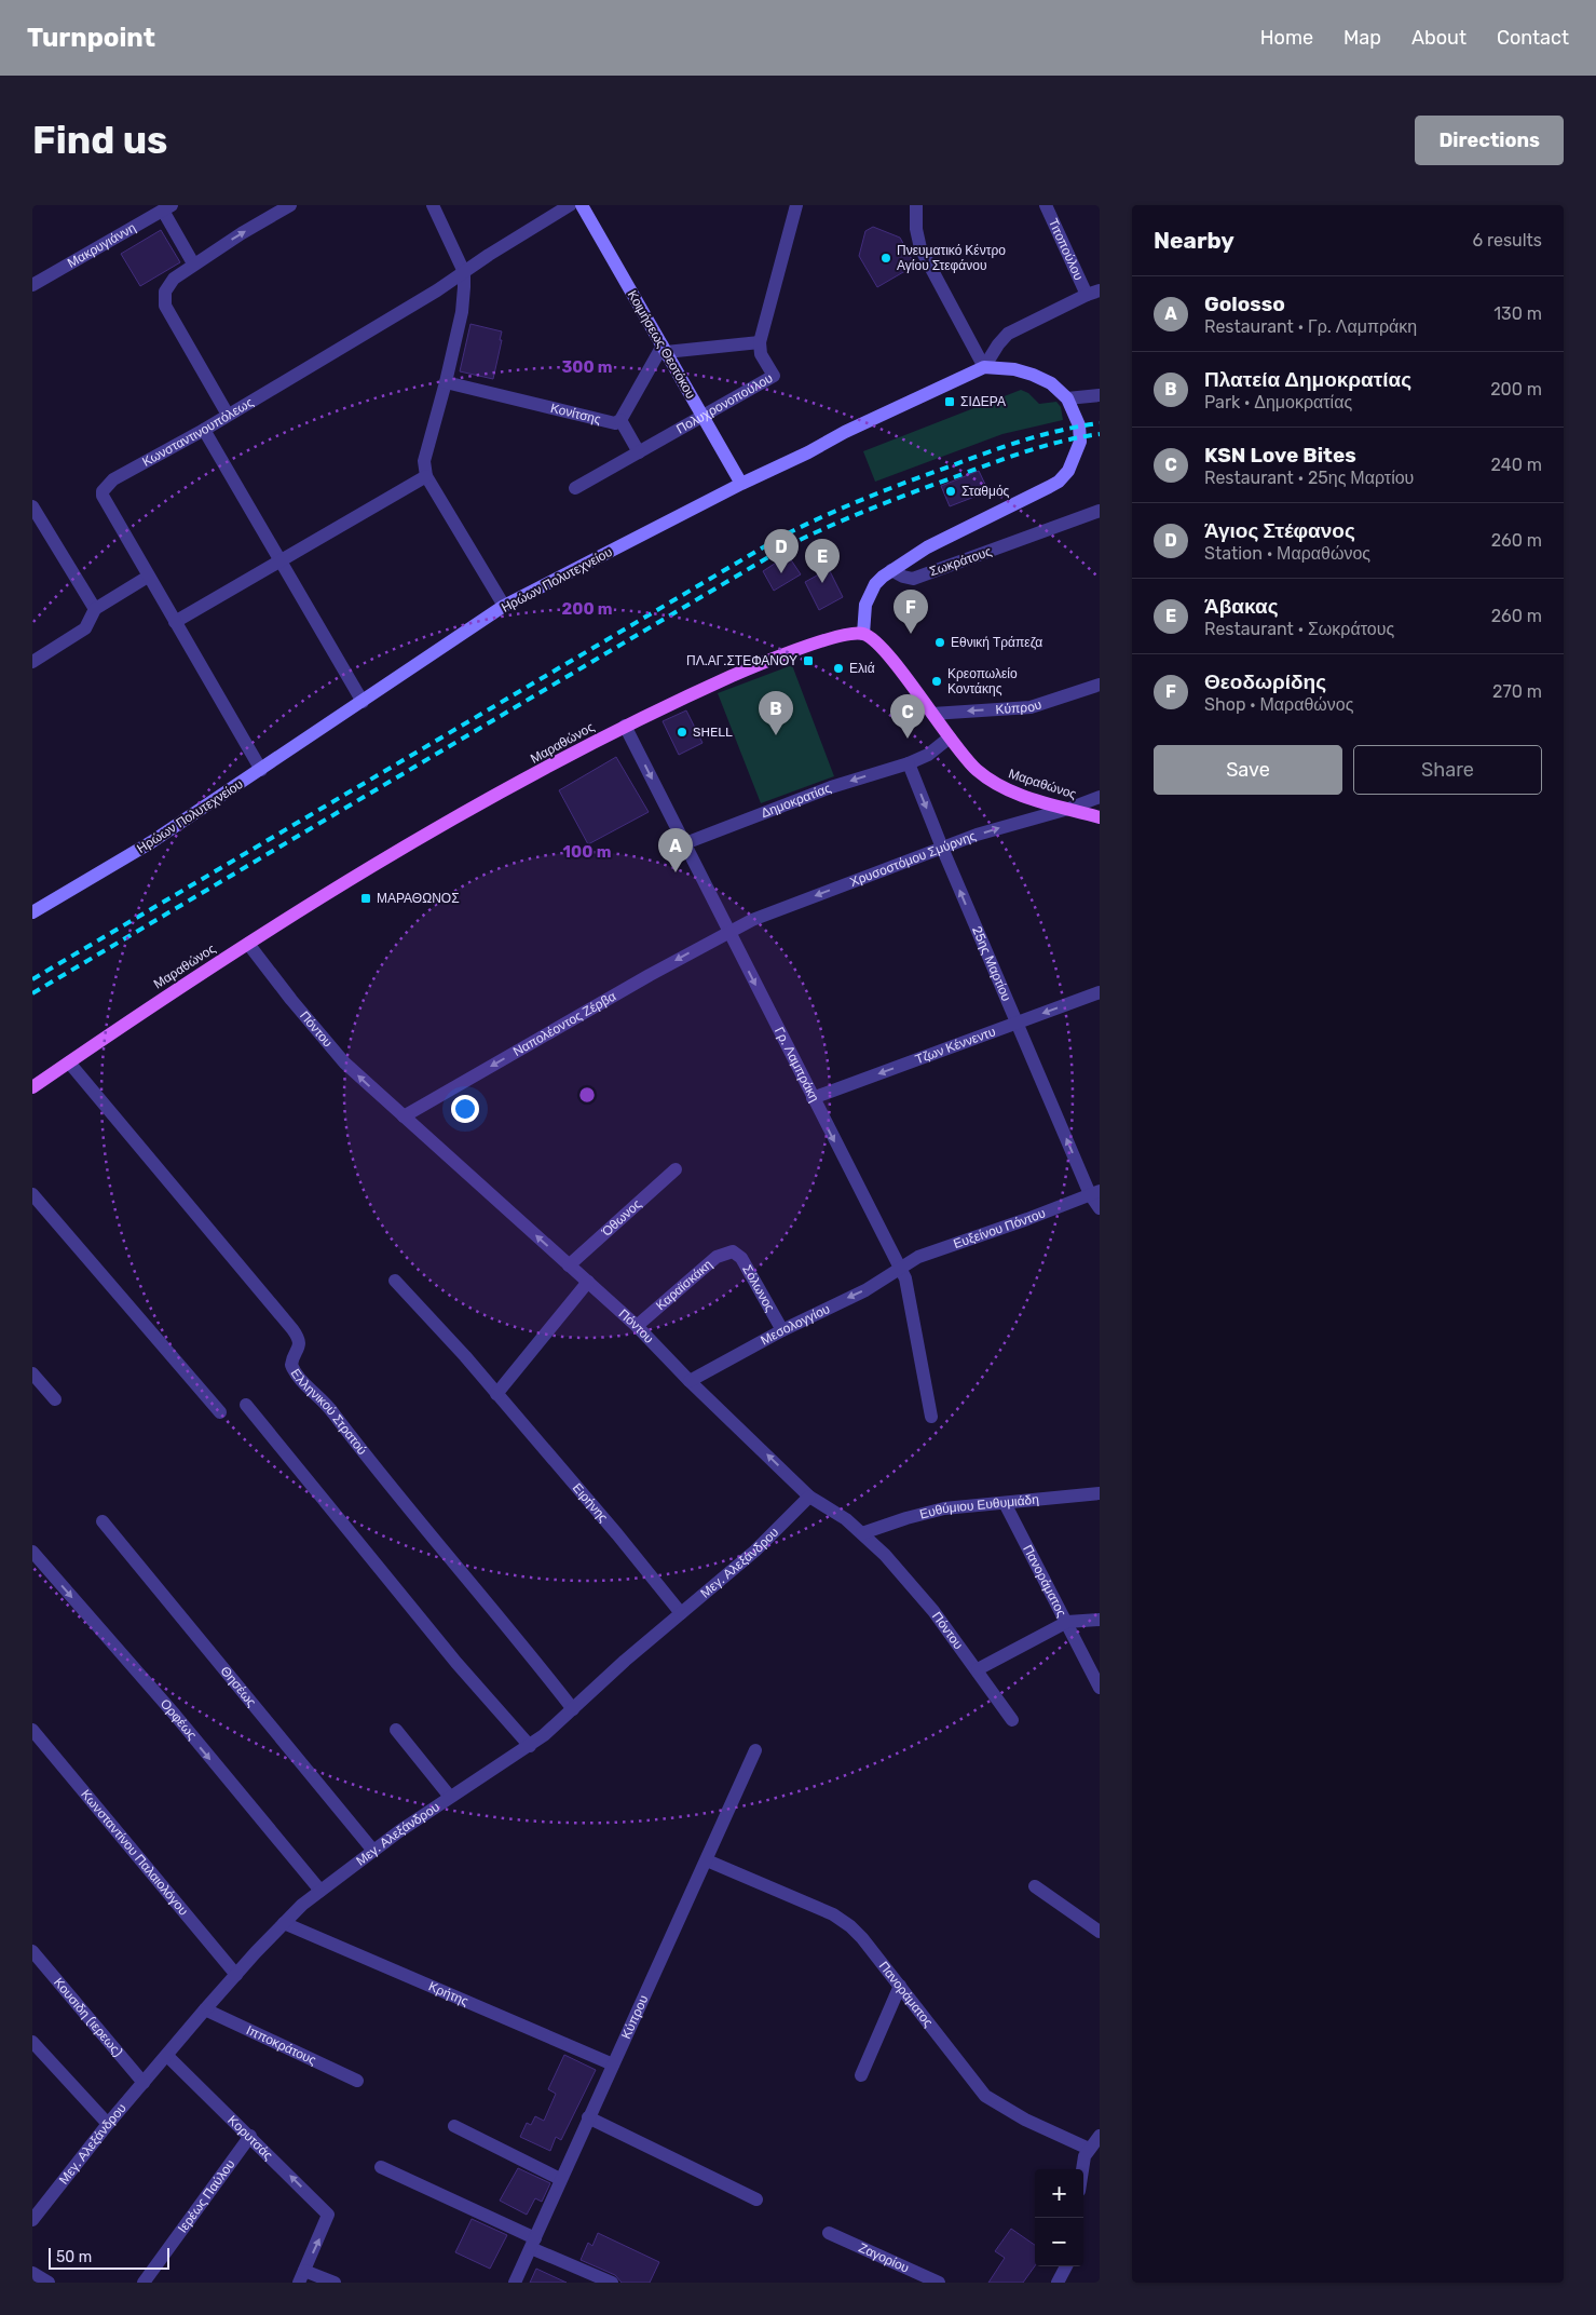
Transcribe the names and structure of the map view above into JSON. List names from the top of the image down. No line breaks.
{"streets":{"main road":["Μαραθώνος"],"street":["Μακρυγιάννη","Τιτοπούλου","Κοιμήσεως Θεοτόκου","Πολυχρονοπούλου","Κονίτσης","Κωνσταντινουπόλεως","Σωκράτους","Ηρώων Πολυτεχνείου","Κύπρου","Δημοκρατίας","Χρυσοστόμου Σμύρνης","25ης Μαρτίου","Ναπολέοντος Ζέρβα","Πόντου","Τζων Κέννεντυ","Γρ. Λαμπράκη","Όθωνος","Ευξείνου Πόντου","Καραϊσκάκη","Σόλωνος","Μεσολογγίου","Ελληνικού Στρατού","Ειρήνης","Ευθύμιου Ευθυμιάδη","Μεγ. Αλεξάνδρου","Πανοράματος","Θησέως","Ορφέως","Κωνσταντίνου Παλαιολόγου","Κρήτης","Κουσιδη (ιερεως)","Ιπποκράτους","Κορυτσάς","Ιερέως Παύλου","Ζαγορίου"]},"crossings":[["Κοιμήσεως Θεοτόκου","Πολυχρονοπούλου"],["Κοιμήσεως Θεοτόκου","Κονίτσης"],["Κοιμήσεως Θεοτόκου","Ηρώων Πολυτεχνείου"],["Κωνσταντινουπόλεως","Ηρώων Πολυτεχνείου"],["Κύπρου","Μαραθώνος"],["Κύπρου","Πανοράματος"],["Κύπρου","Κρήτης"],["Μαραθώνος","Χρυσοστόμου Σμύρνης"],["Μαραθώνος","Πόντου"],["Μαραθώνος","Γρ. Λαμπράκη"],["Μαραθώνος","Ελληνικού Στρατού"],["Δημοκρατίας","25ης Μαρτίου"],["Δημοκρατίας","Γρ. Λαμπράκη"],["Χρυσοστόμου Σμύρνης","25ης Μαρτίου"],["Χρυσοστόμου Σμύρνης","Ναπολέοντος Ζέρβα"],["Χρυσοστόμου Σμύρνης","Γρ. Λαμπράκη"],["25ης Μαρτίου","Τζων Κέννεντυ"],["25ης Μαρτίου","Ευξείνου Πόντου"],["Ναπολέοντος Ζέρβα","Πόντου"],["Ναπολέοντος Ζέρβα","Γρ. Λαμπράκη"],["Πόντου","Όθωνος"],["Πόντου","Καραϊσκάκη"],["Πόντου","Μεσολογγίου"],["Πόντου","Ευθύμιου Ευθυμιάδη"],["Πόντου","Μεγ. Αλεξάνδρου"],["Τζων Κέννεντυ","Γρ. Λαμπράκη"],["Γρ. Λαμπράκη","Ευξείνου Πόντου"],["Γρ. Λαμπράκη","Μεσολογγίου"],["Ευξείνου Πόντου","Μεσολογγίου"],["Καραϊσκάκη","Σόλωνος"],["Σόλωνος","Μεσολογγίου"],["Ελληνικού Στρατού","Μεγ. Αλεξάνδρου"],["Ειρήνης","Μεγ. Αλεξάνδρου"],["Ευθύμιου Ευθυμιάδη","Πανοράματος"],["Μεγ. Αλεξάνδρου","Θησέως"],["Μεγ. Αλεξάνδρου","Ορφέως"],["Μεγ. Αλεξάνδρου","Κωνσταντίνου Παλαιολόγου"],["Μεγ. Αλεξάνδρου","Κρήτης"],["Μεγ. Αλεξάνδρου","Κουσιδη (ιερεως)"],["Μεγ. Αλεξάνδρου","Ιπποκράτους"],["Μεγ. Αλεξάνδρου","Κορυτσάς"],["Κορυτσάς","Ιερέως Παύλου"]],"one_way":["Δημοκρατίας","Ναπολέοντος Ζέρβα","Πόντου","Τζων Κέννεντυ","Γρ. Λαμπράκη","Μεσολογγίου","Ορφέως","Κορυτσάς"],"places":{"other":["Πνευματικό Κέντρο Αγίου Στεφάνου","Σταθμός","Εθνική Τράπεζα","Ελιά","Κρεοπωλείο Κοντάκης","SHELL"],"transit":["ΣΙΔΕΡΑ","ΠΛ.ΑΓ.ΣΤΕΦΑΝΟΥ","ΜΑΡΑΘΩΝΟΣ"]},"scale_bar":"50 m","page":{"header":"Turnpoint","nav":["Home","Map","About","Contact"],"buttons":["Directions",["Save","Share"]],"title":"Find us","heading":["Nearby","6 results"],"list":[{"mark":"A","name":"Golosso","note":"Restaurant · Γρ. Λαμπράκη","value":"130 m"},{"mark":"B","name":"Πλατεία Δημοκρατίας","note":"Park · Δημοκρατίας","value":"200 m"},{"mark":"C","name":"KSN Love Bites","note":"Restaurant · 25ης Μαρτίου","value":"240 m"},{"mark":"D","name":"Άγιος Στέφανος","note":"Station · Μαραθώνος","value":"260 m"},{"mark":"E","name":"Άβακας","note":"Restaurant · Σωκράτους","value":"260 m"},{"mark":"F","name":"Θεοδωρίδης","note":"Shop · Μαραθώνος","value":"270 m"}],"pins":["D","E","F","B","C","A"],"map_buttons":["+","−"],"scale":"50 m"},"rings":["300 m","200 m","100 m"]}
